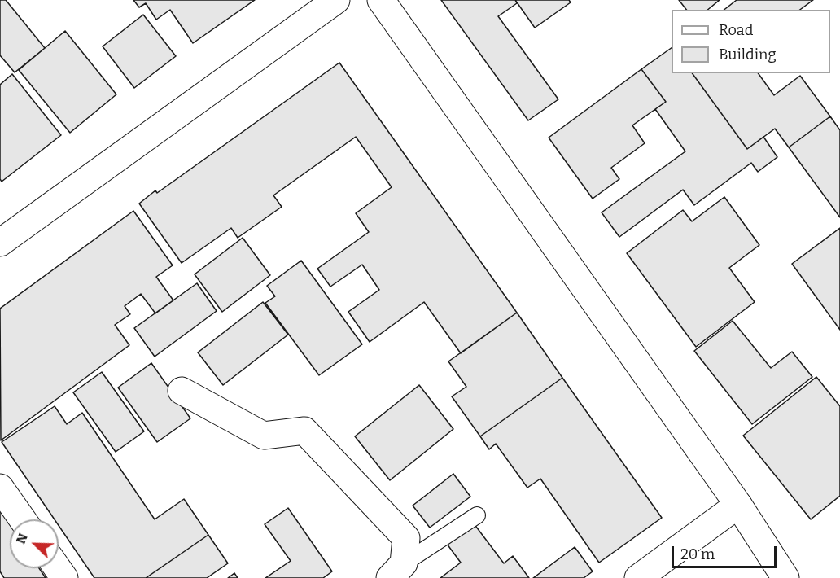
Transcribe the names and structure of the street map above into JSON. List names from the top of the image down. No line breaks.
{"legend":["Road","Building"],"scale_bar":"20 m","north":"top left"}
